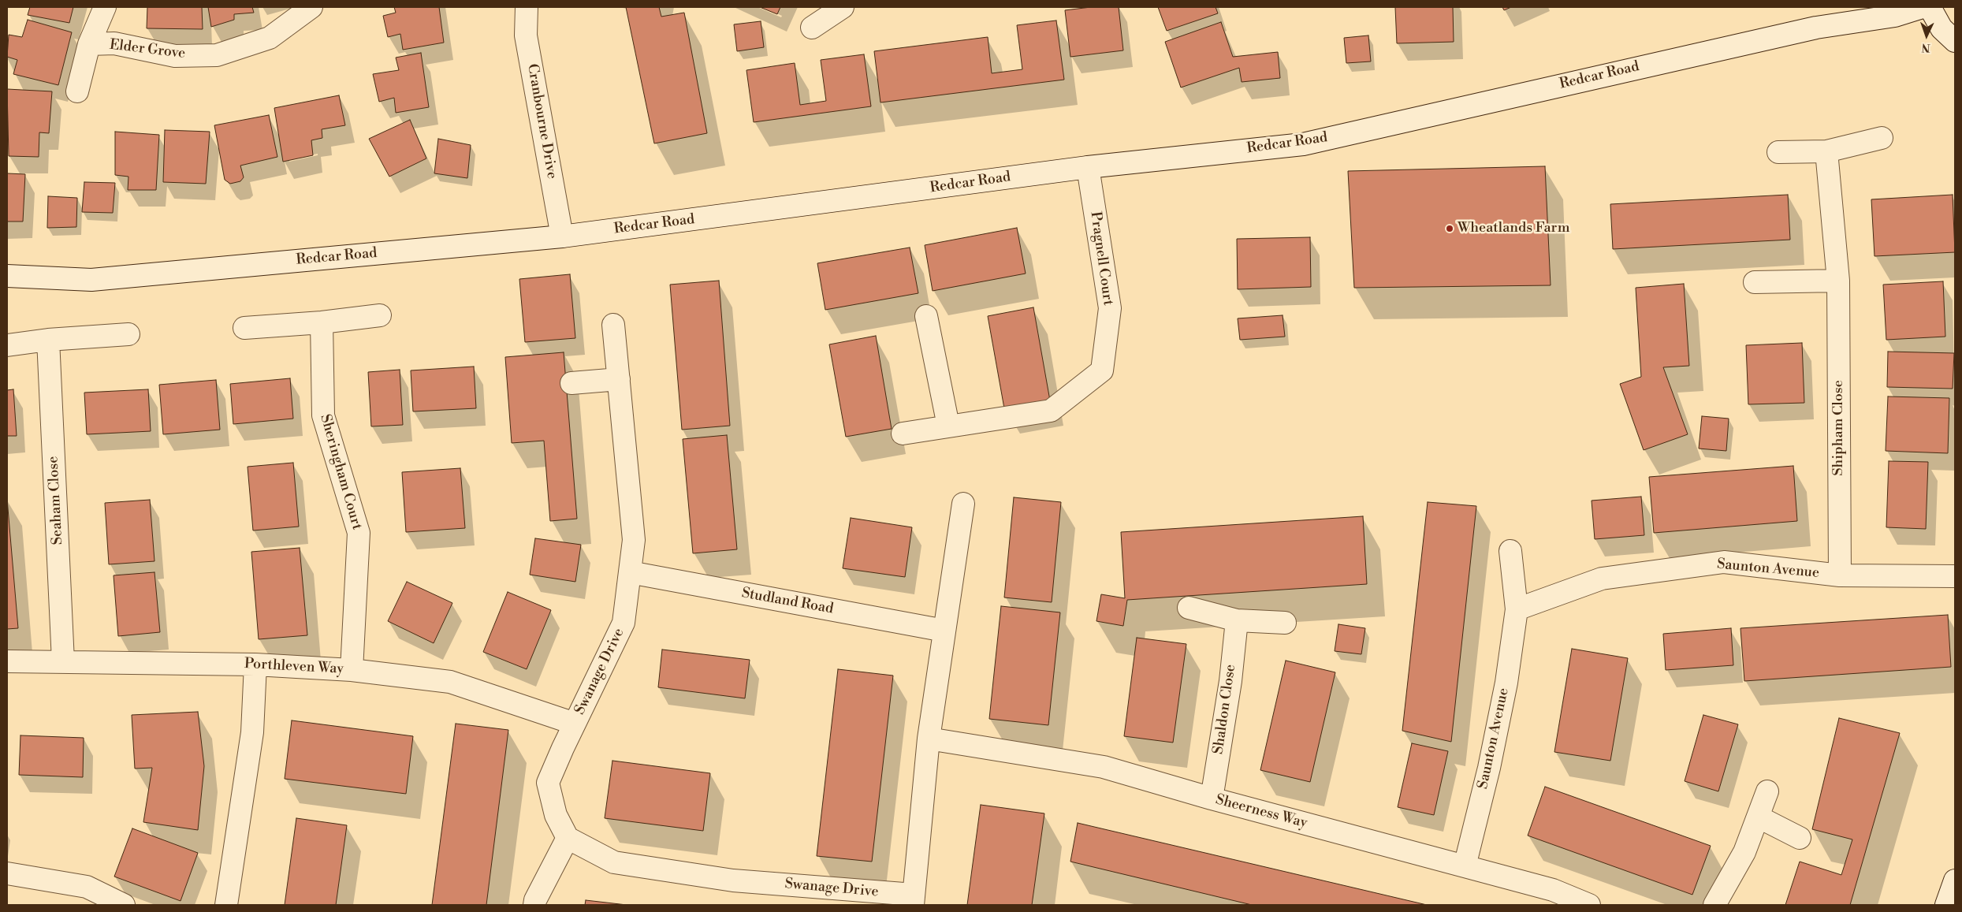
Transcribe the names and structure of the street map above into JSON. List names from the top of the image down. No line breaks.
{"streets":{"street":["Elder Grove","Redcar Road","Cranbourne Drive","Pragnell Court","Shipham Close","Sheringham Court","Seaham Close","Saunton Avenue","Studland Road","Porthleven Way","Swanage Drive","Shaldon Close","Sheerness Way"]},"crossings":[["Redcar Road","Cranbourne Drive"],["Redcar Road","Pragnell Court"],["Shipham Close","Saunton Avenue"],["Sheringham Court","Porthleven Way"],["Seaham Close","Porthleven Way"],["Saunton Avenue","Sheerness Way"],["Studland Road","Swanage Drive"],["Porthleven Way","Swanage Drive"],["Shaldon Close","Sheerness Way"]],"places":["Wheatlands Farm"],"north":"bottom"}
